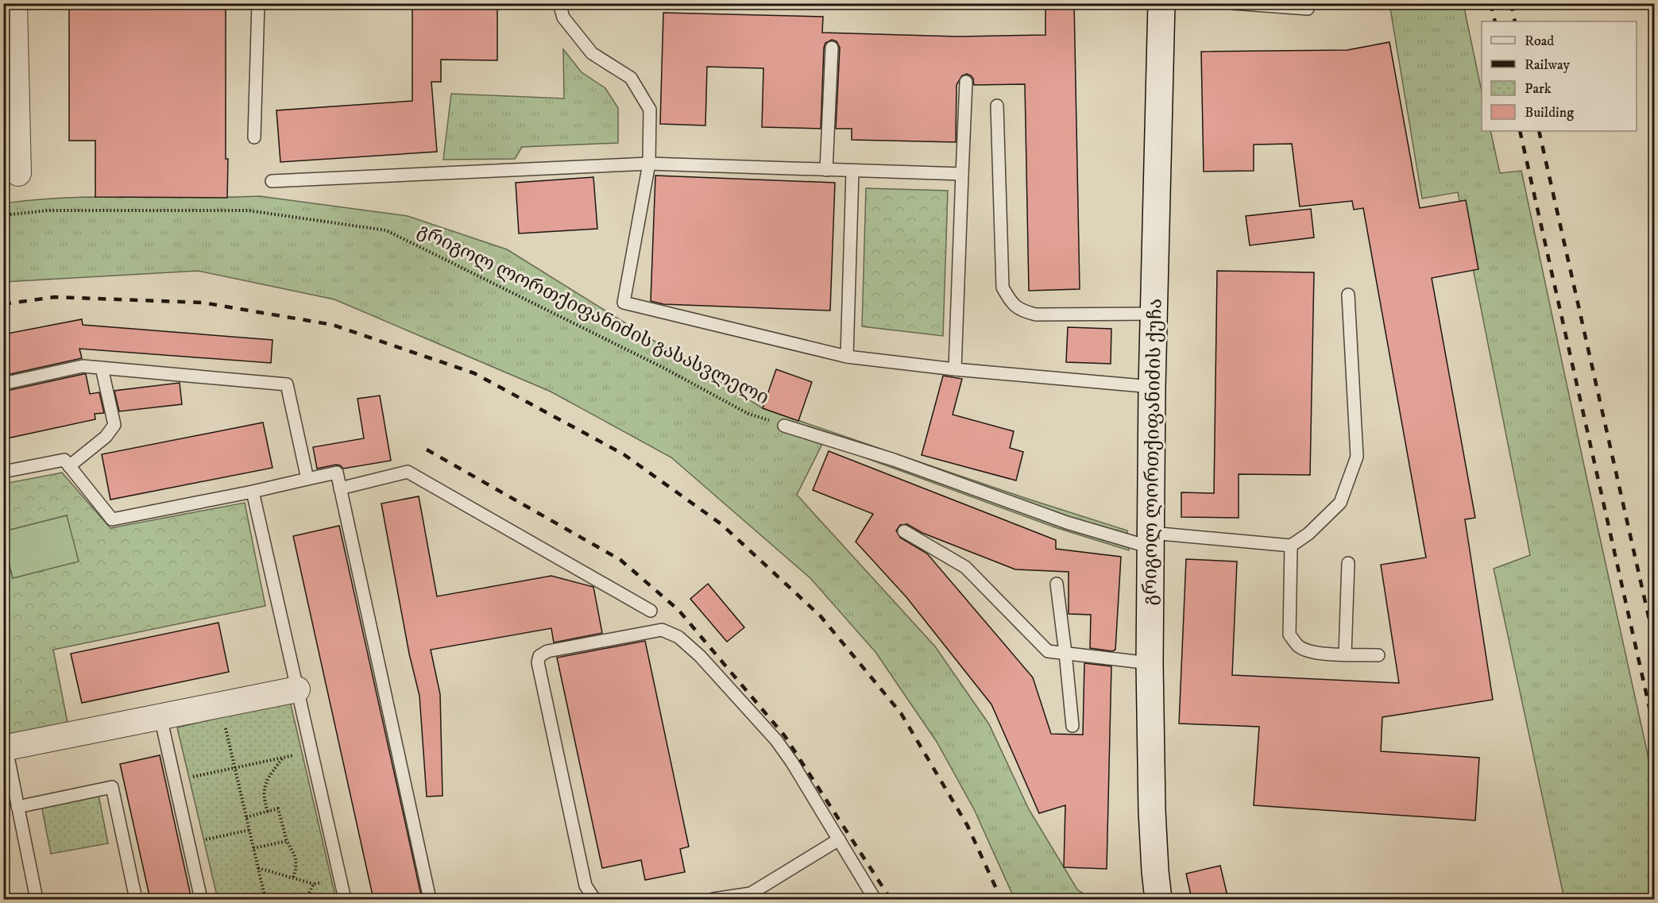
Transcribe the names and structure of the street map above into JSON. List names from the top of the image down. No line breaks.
{"streets":{"street":["გრიგოლ ლორთქიფანიძის ქუჩა"],"lane":["გრიგოლ ლორთქიფანიძის გასასვლელი"]},"crossings":[["გრიგოლ ლორთქიფანიძის გასასვლელი","გრიგოლ ლორთქიფანიძის ქუჩა"]],"legend":["Road","Railway","Park","Building"]}
